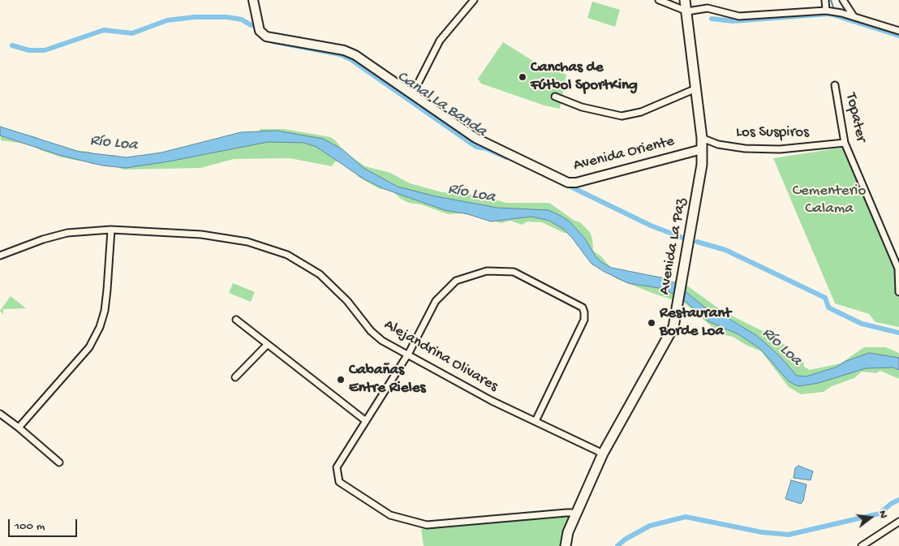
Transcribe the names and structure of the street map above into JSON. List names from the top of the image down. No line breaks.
{"streets":{"main road":["Avenida La Paz"],"street":["Topater","Los Suspiros","Avenida Oriente","Alejandrina Olivares"]},"crossings":[["Topater","Los Suspiros"],["Los Suspiros","Avenida La Paz"],["Avenida Oriente","Avenida La Paz"],["Avenida La Paz","Alejandrina Olivares"]],"water":["Canal La Banda","Río Loa"],"parks":["Cementerio Calama"],"places":["Canchas de Fútbol SportKing","Restaurant Borde Loa","Cabañas Entre Rieles"],"scale_bar":"100 m","north":"right"}
